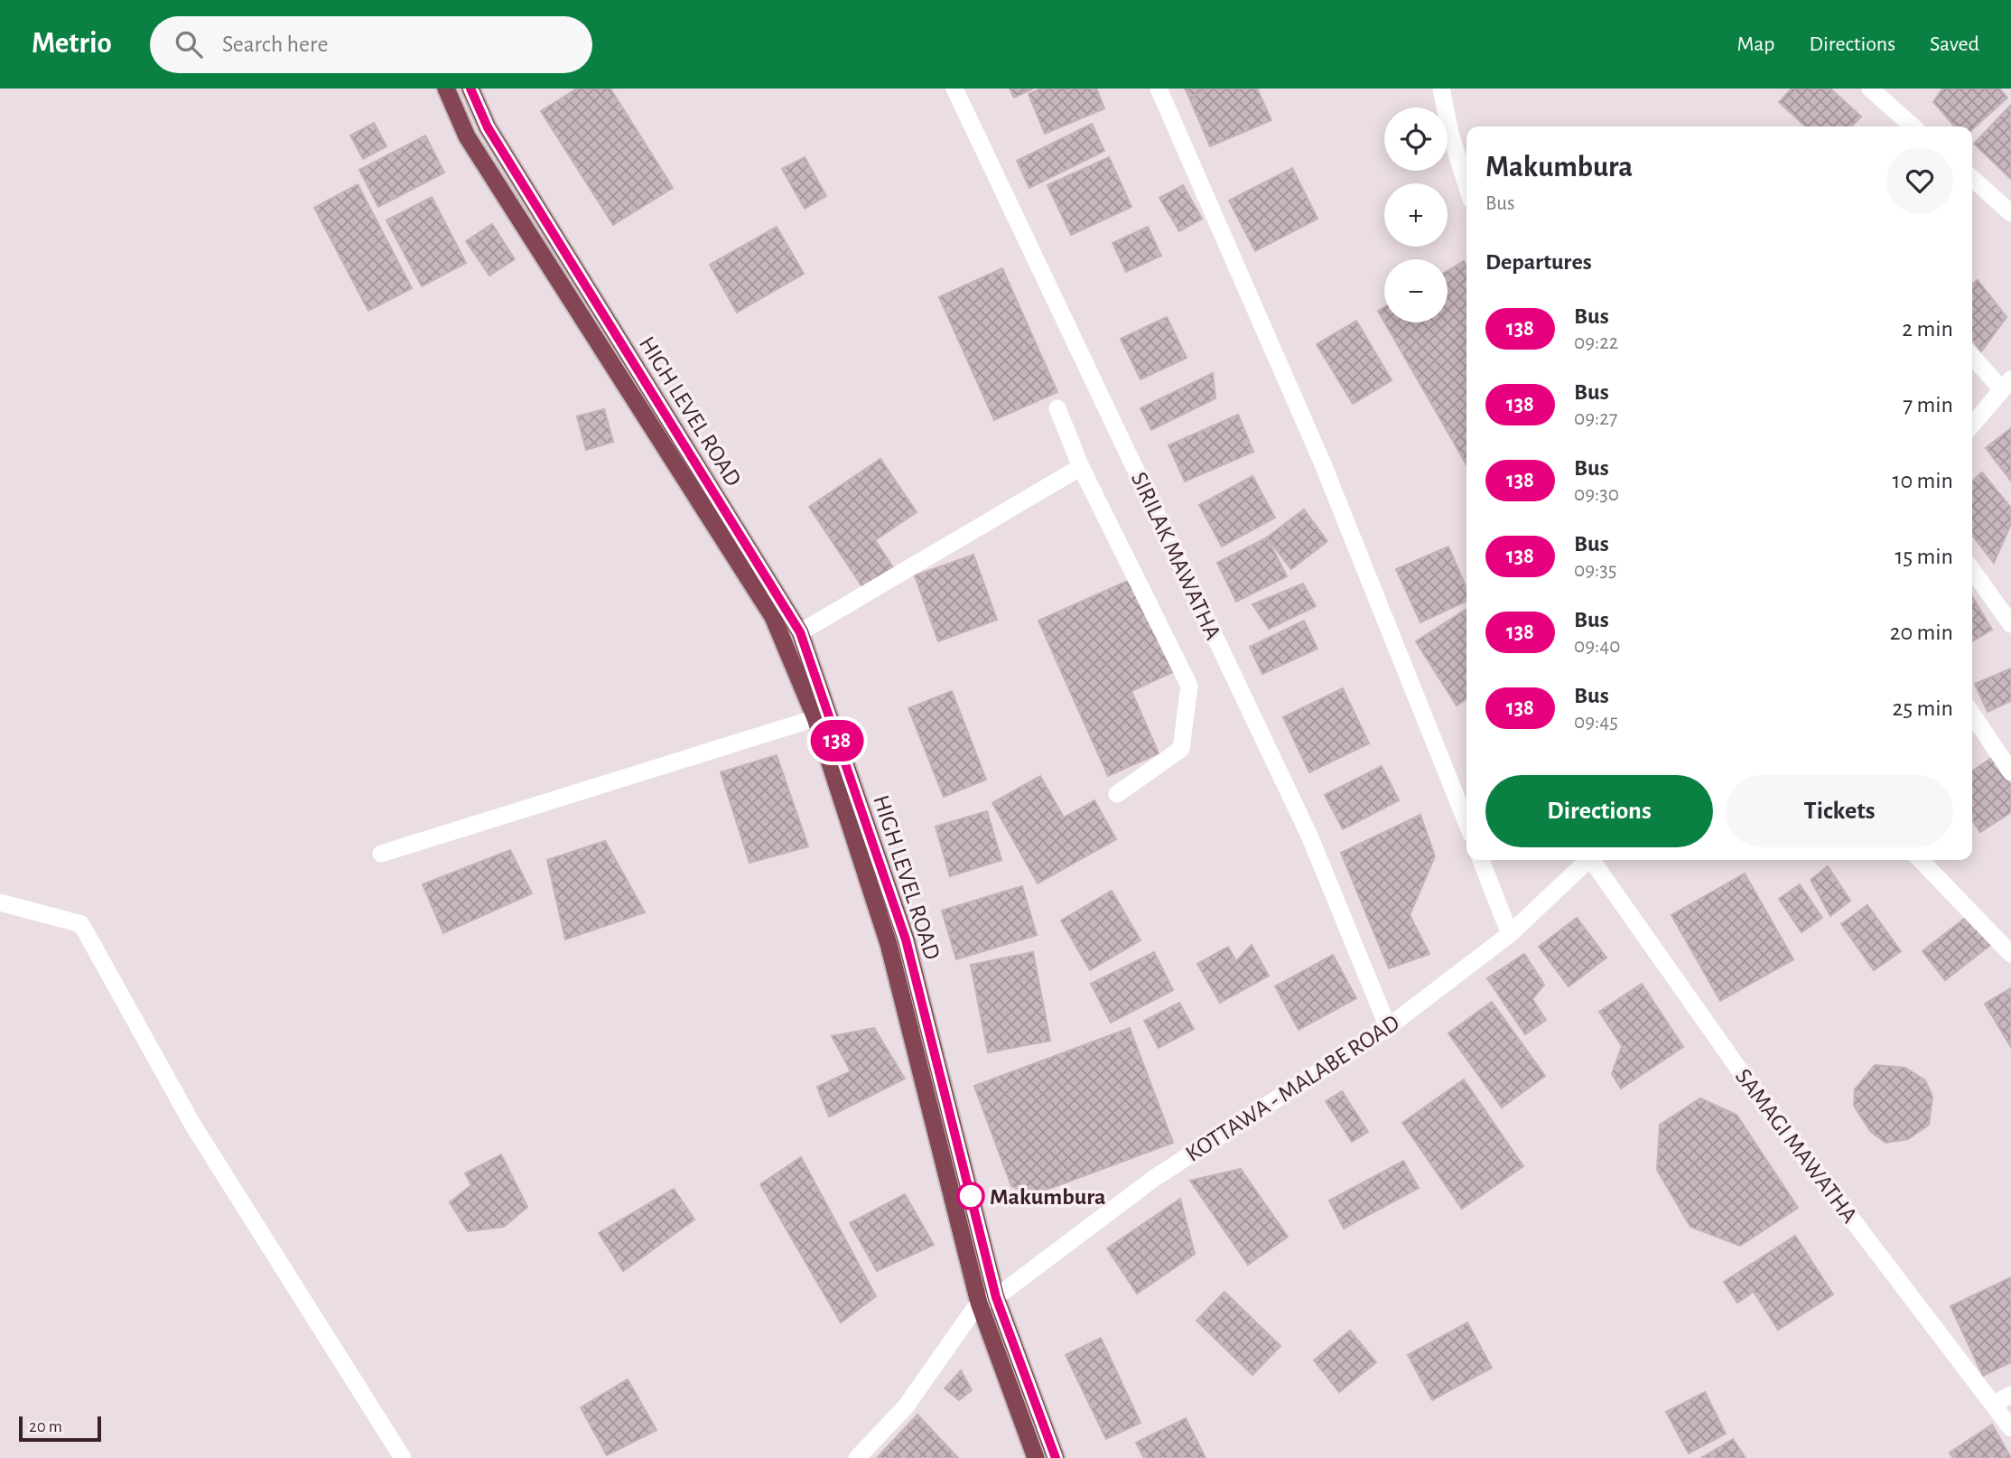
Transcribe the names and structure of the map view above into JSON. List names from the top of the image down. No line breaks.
{"streets":{"highway":["HIGH LEVEL ROAD"],"street":["SIRILAK MAWATHA","KOTTAWA - MALABE ROAD","SAMAGI MAWATHA"]},"crossings":[["HIGH LEVEL ROAD","KOTTAWA - MALABE ROAD"],["SIRILAK MAWATHA","KOTTAWA - MALABE ROAD"]],"places":["Makumbura"],"lines":["bus line 138"],"scale_bar":"20 m","page":{"header":"Metrio","search":"Search here","nav":["Map","Directions","Saved"],"on_map":"138","map_buttons":["+","−"],"heading":[["Makumbura","Bus"],"Departures"],"list":[{"mark":"138","name":"Bus","note":"09:22","value":"2 min"},{"mark":"138","name":"Bus","note":"09:27","value":"7 min"},{"mark":"138","name":"Bus","note":"09:30","value":"10 min"},{"mark":"138","name":"Bus","note":"09:35","value":"15 min"},{"mark":"138","name":"Bus","note":"09:40","value":"20 min"},{"mark":"138","name":"Bus","note":"09:45","value":"25 min"}],"buttons":["Directions","Tickets"],"scale":"20 m"}}
